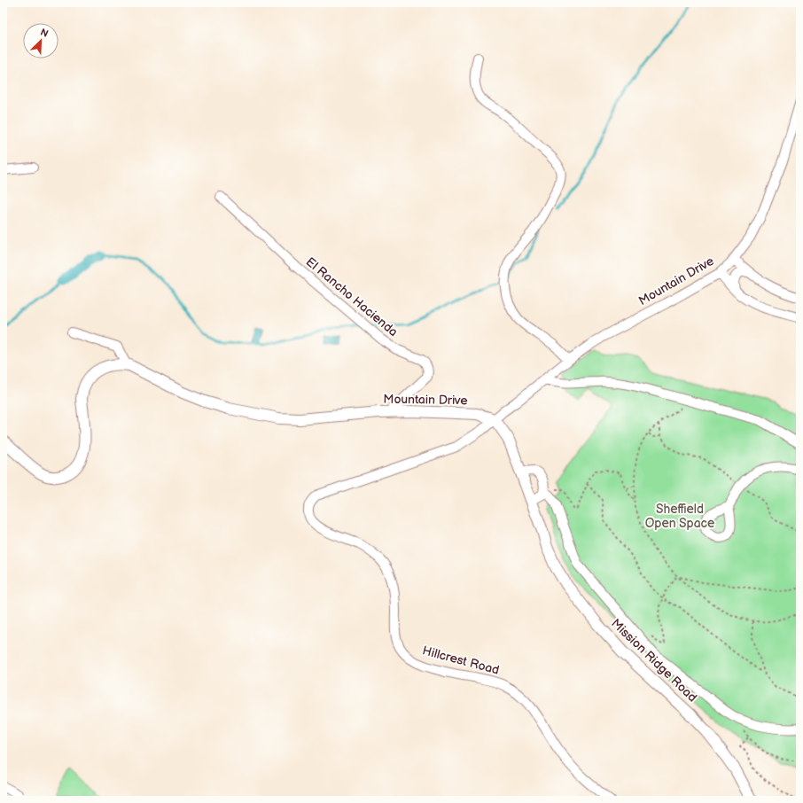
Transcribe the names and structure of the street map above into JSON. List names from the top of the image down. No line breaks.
{"streets":{"main road":["Mountain Drive","Mission Ridge Road"],"street":["El Rancho Hacienda","Hillcrest Road"]},"crossings":[["Mountain Drive","El Rancho Hacienda"],["Mountain Drive","Hillcrest Road"],["Mountain Drive","Mission Ridge Road"],["Hillcrest Road","Mission Ridge Road"]],"parks":["Sheffield Open Space"],"north":"top right"}
